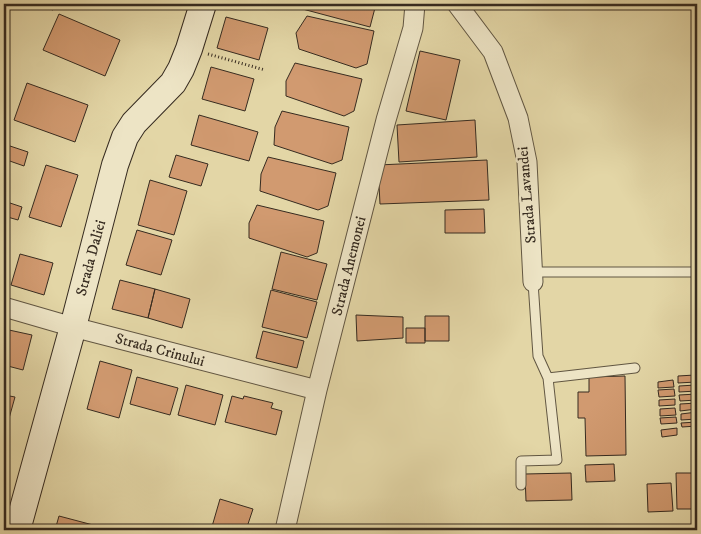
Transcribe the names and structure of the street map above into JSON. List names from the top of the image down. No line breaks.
{"streets":{"street":["Strada Lavandei","Strada Daliei","Strada Anemonei","Strada Crinului"]},"crossings":[["Strada Daliei","Strada Crinului"],["Strada Anemonei","Strada Crinului"]]}
